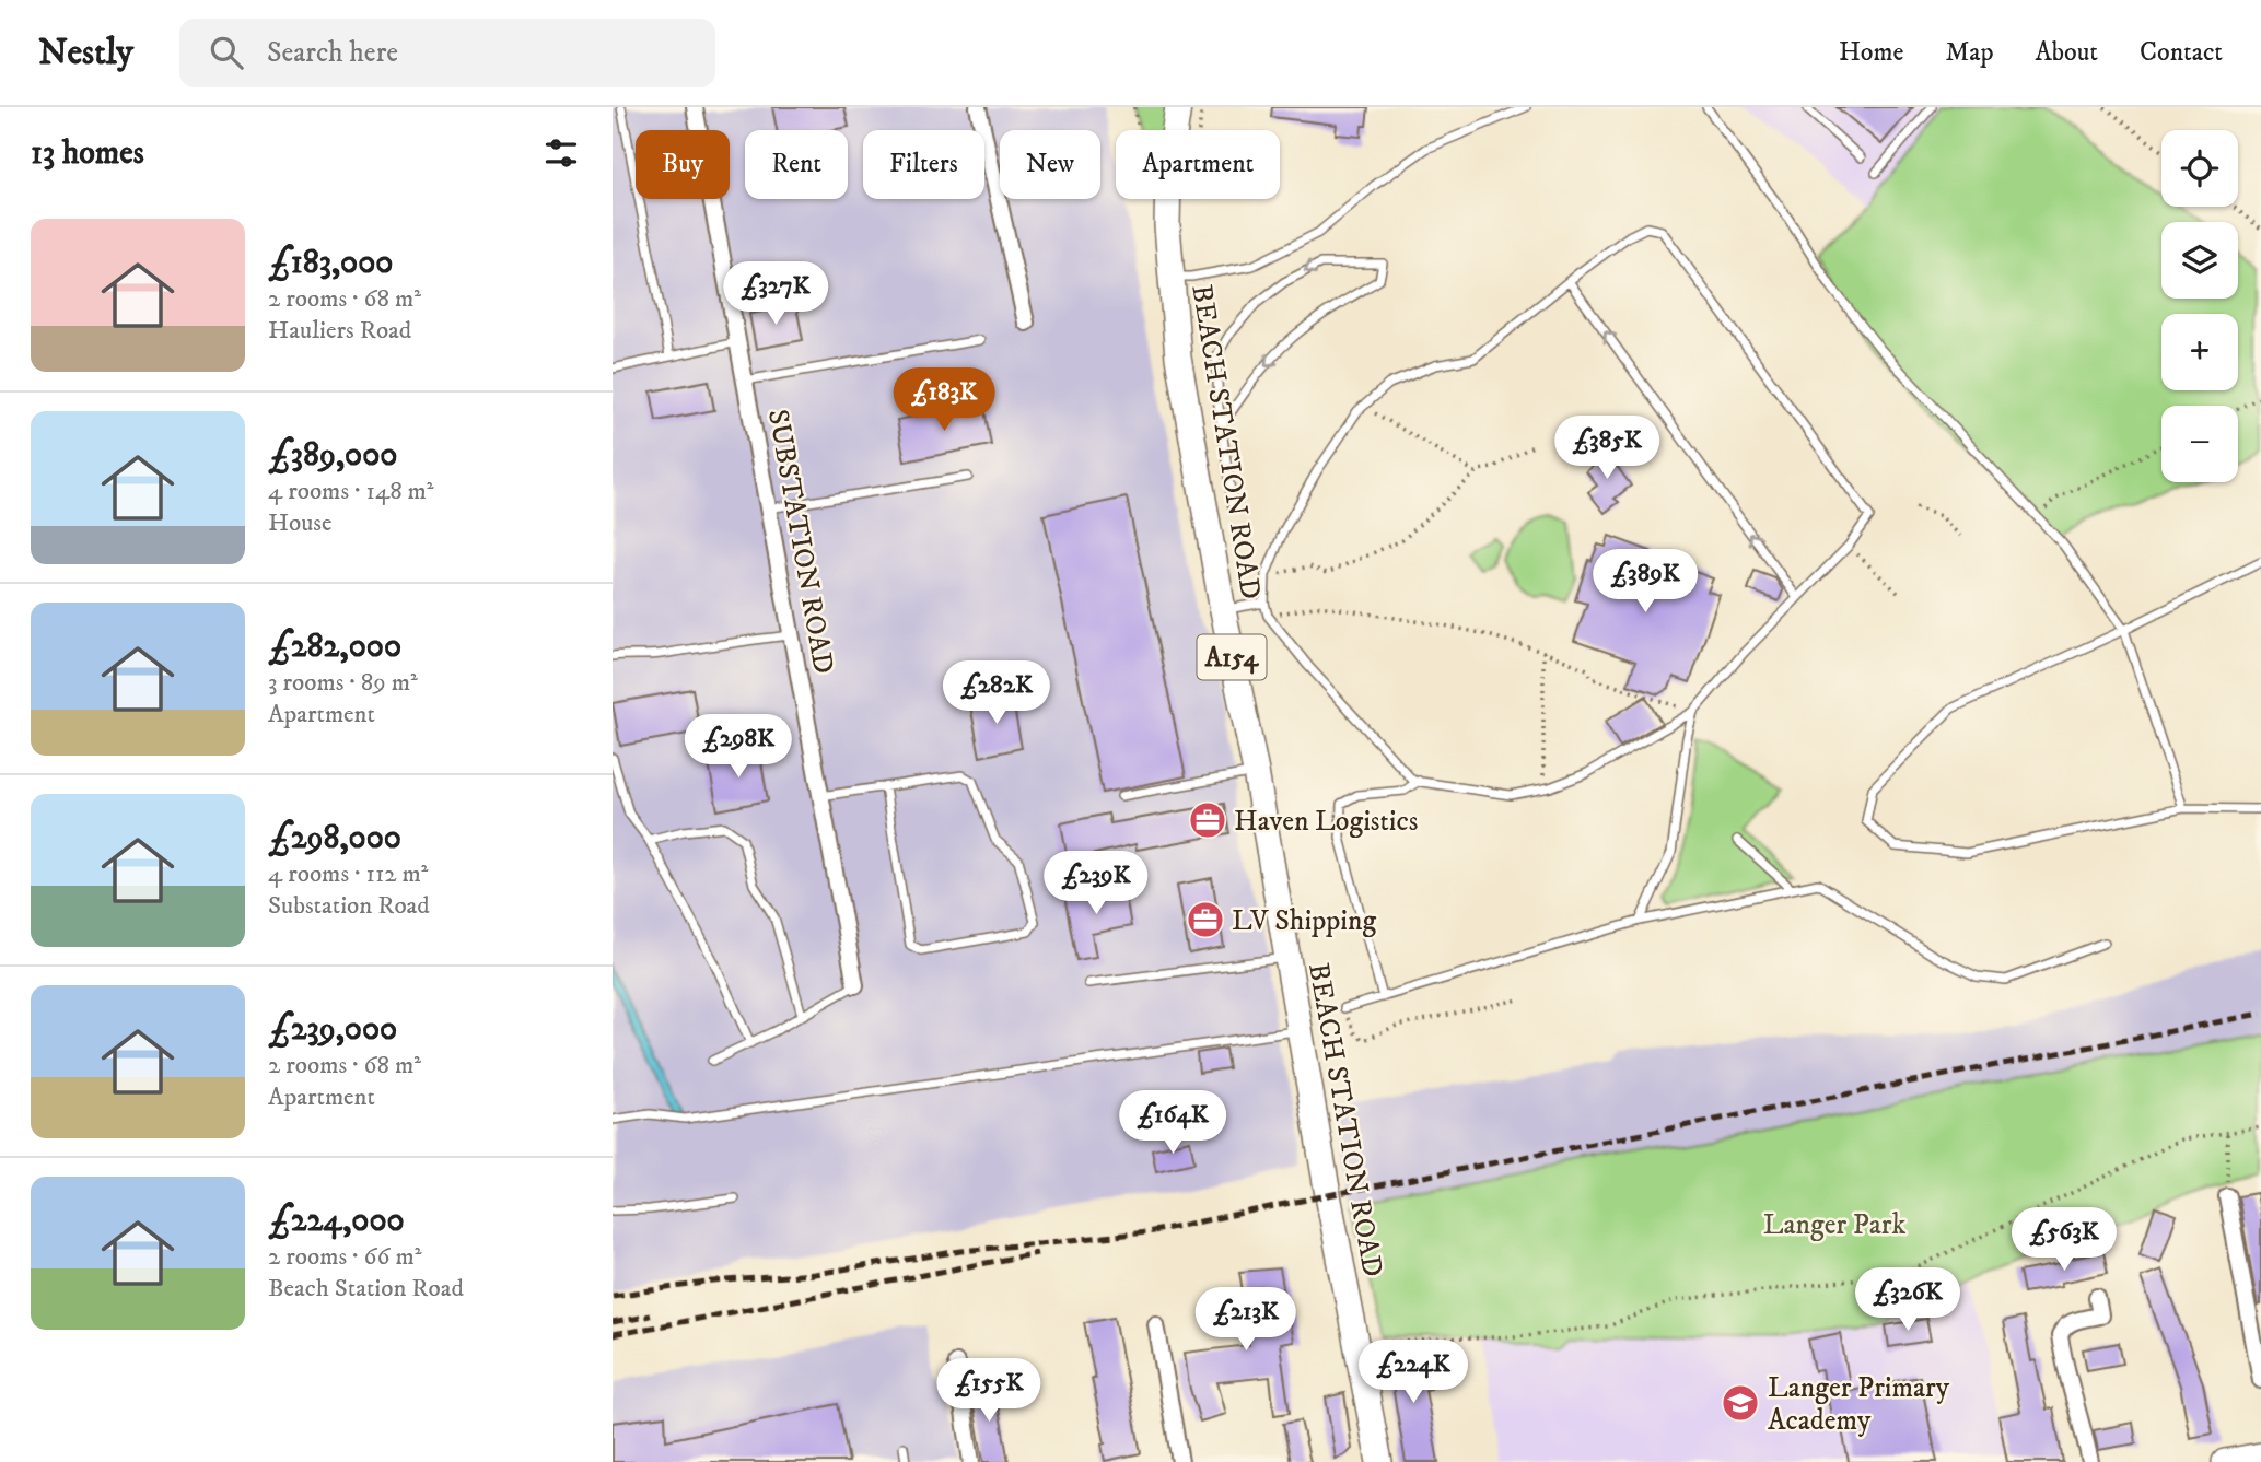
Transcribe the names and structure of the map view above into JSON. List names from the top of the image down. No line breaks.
{"streets":{"main road":["BEACH STATION ROAD","A154"],"street":["SUBSTATION ROAD"]},"parks":["Langer Park"],"places":{"office":["Haven Logistics","LV Shipping"],"school or university":["Langer Primary Academy"]},"page":{"header":"Nestly","search":"Search here","nav":["Home","Map","About","Contact"],"heading":"13 homes","map_buttons":["+","−"],"chip":["Buy","Rent","Filters","New","Apartment"],"list":[{"name":"£183,000","note":"2 rooms · 68 m² · Hauliers Road"},{"name":"£389,000","note":"4 rooms · 148 m² · House"},{"name":"£282,000","note":"3 rooms · 89 m² · Apartment"},{"name":"£298,000","note":"4 rooms · 112 m² · Substation Road"},{"name":"£239,000","note":"2 rooms · 68 m² · Apartment"},{"name":"£224,000","note":"2 rooms · 66 m² · Beach Station Road"}],"price":["£327K","£183K","£385K","£389K","£282K","£298K","£239K","£164K","£563K","£326K","£213K","£224K","£155K"]}}
